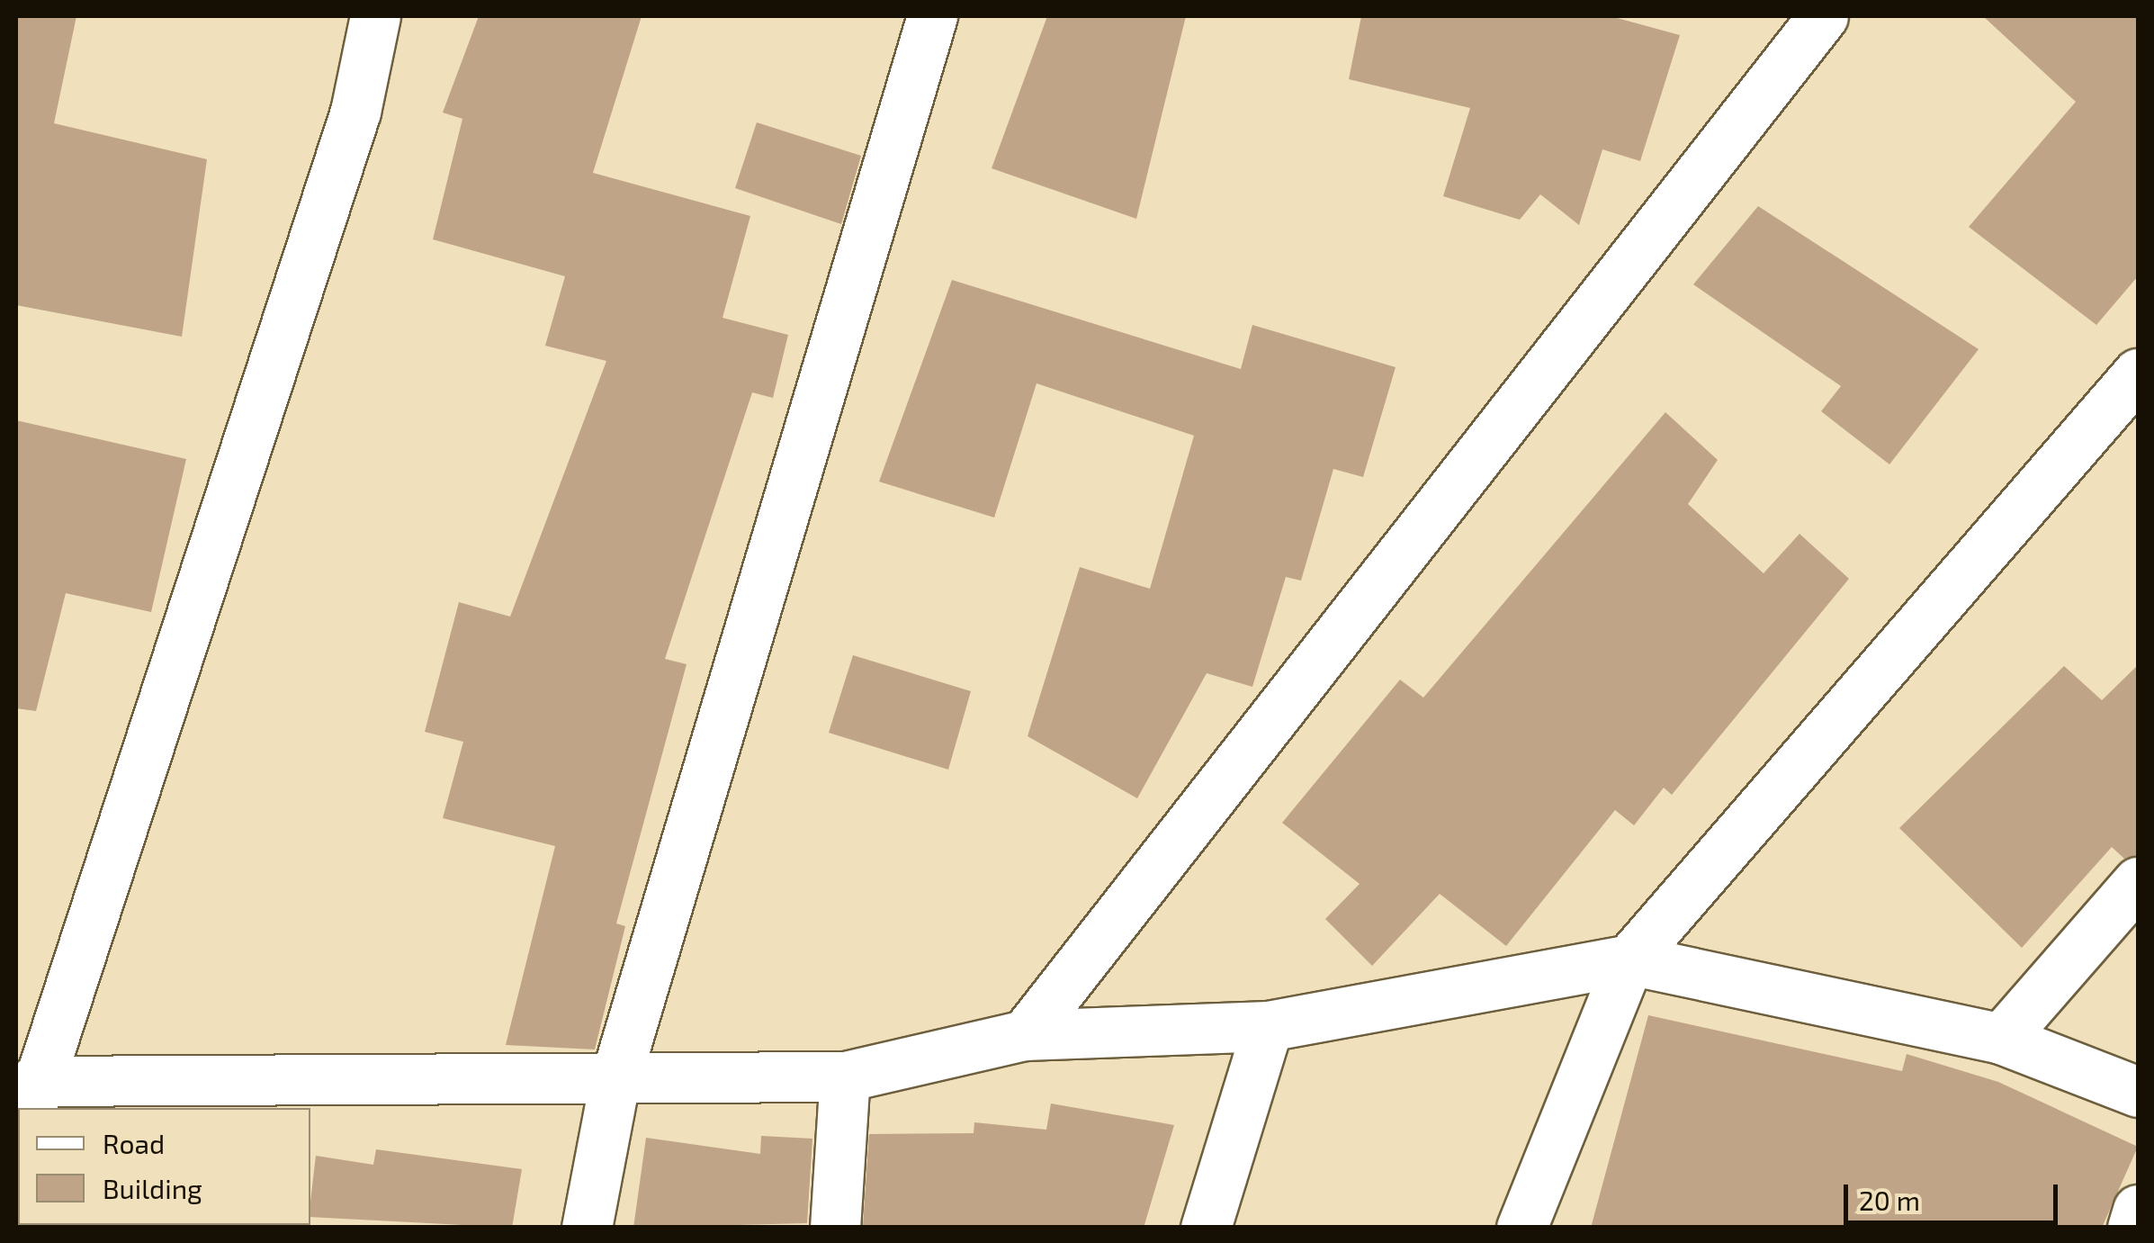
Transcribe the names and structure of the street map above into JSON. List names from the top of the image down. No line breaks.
{"legend":["Road","Building"],"scale_bar":"20 m"}
